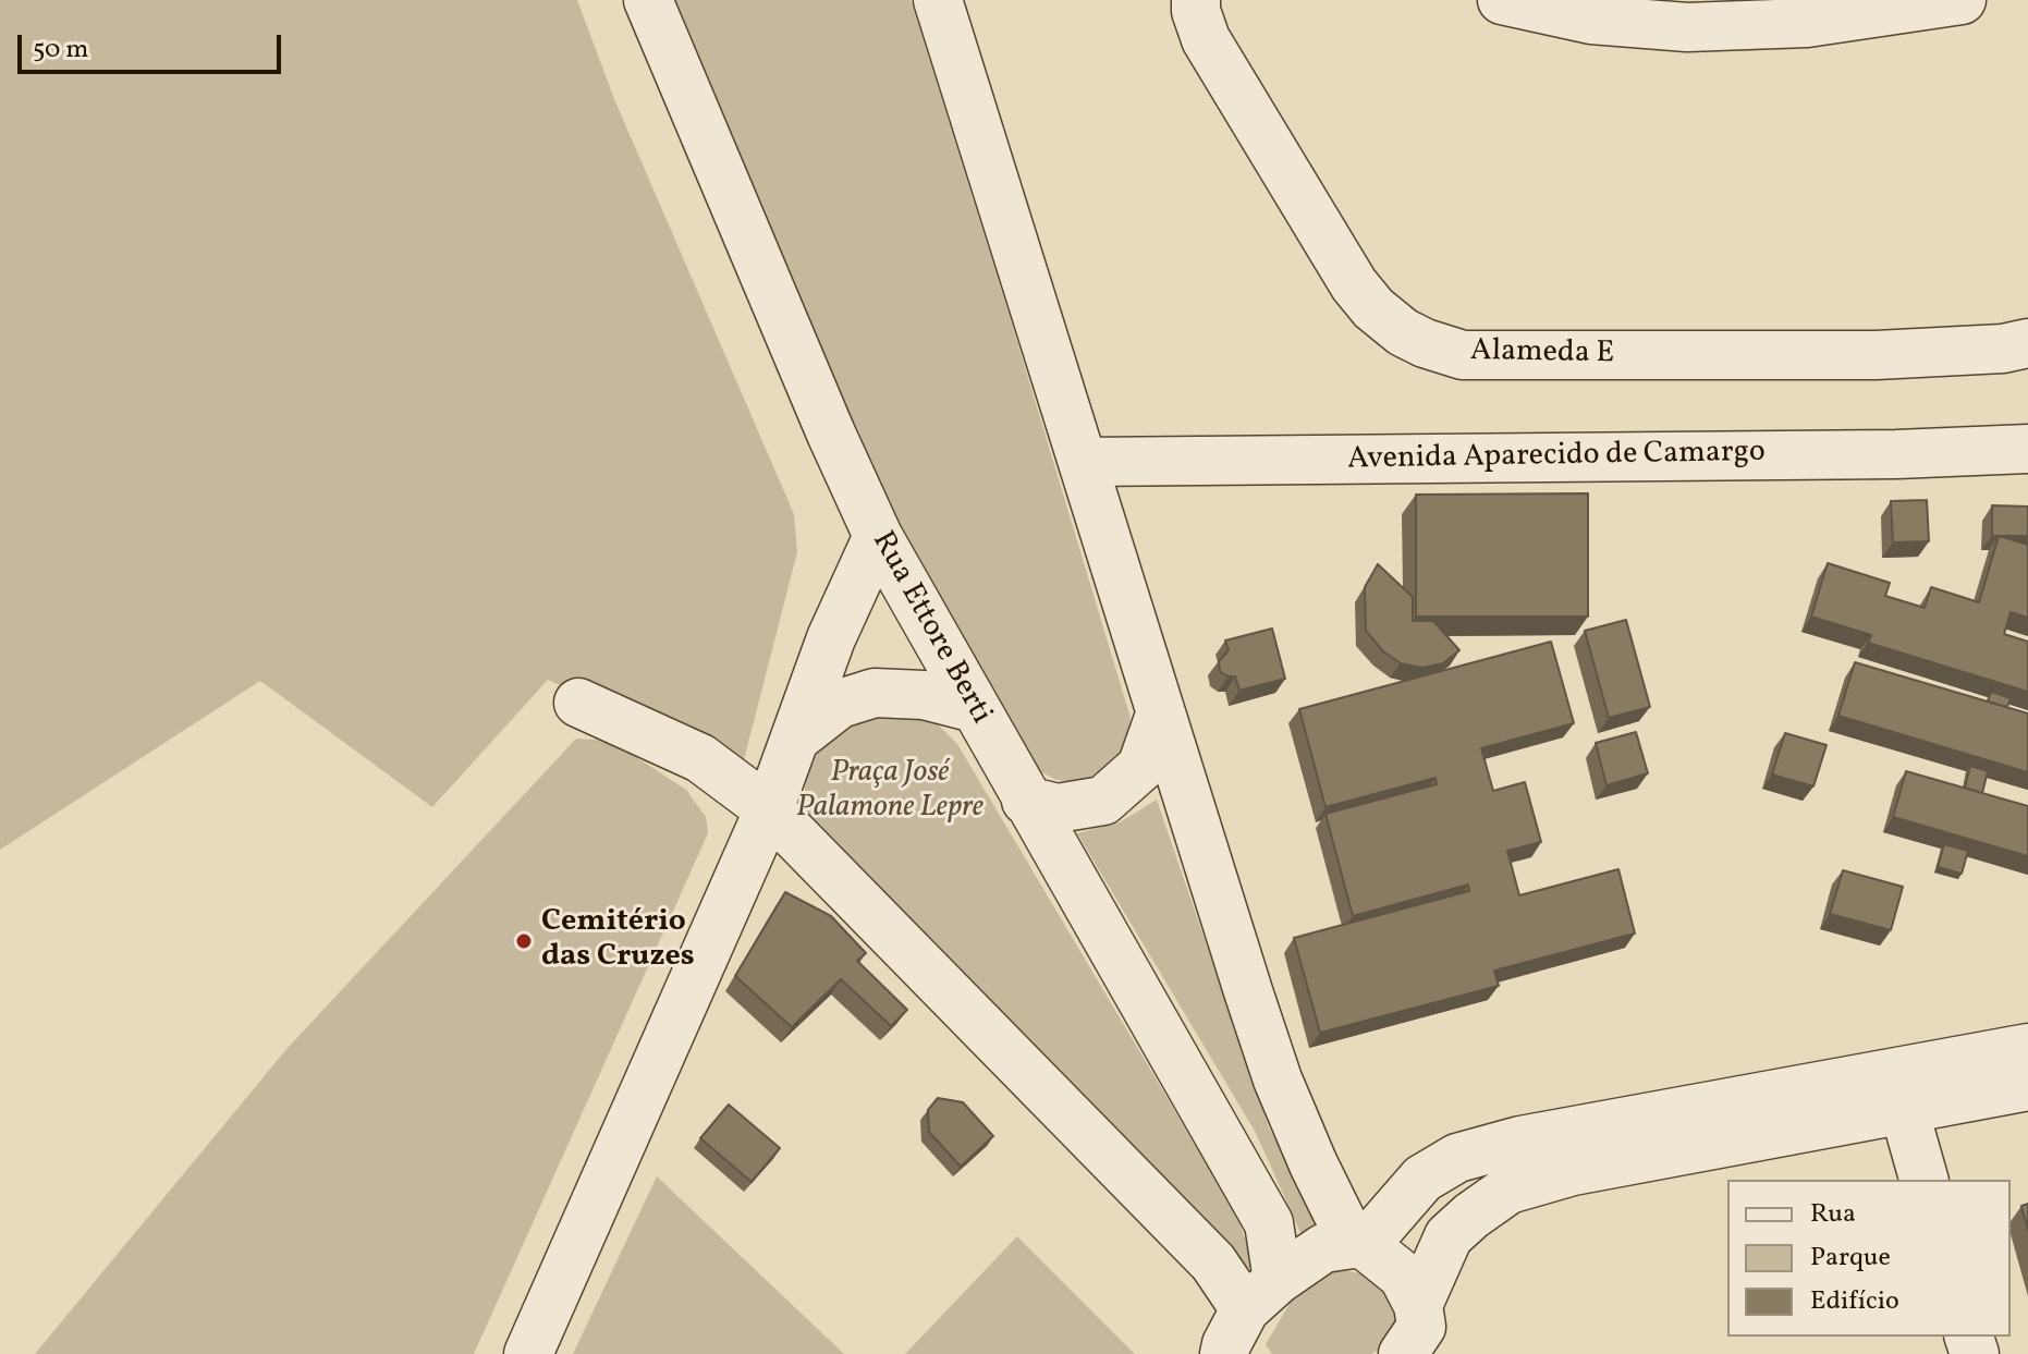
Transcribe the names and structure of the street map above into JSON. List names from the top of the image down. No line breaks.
{"streets":{"street":["Alameda E","Avenida Aparecido de Camargo","Rua Ettore Berti"]},"parks":["Praça José Palamone Lepre"],"places":["Cemitério das Cruzes"],"legend":["Rua","Parque","Edifício"],"scale_bar":"50 m"}
